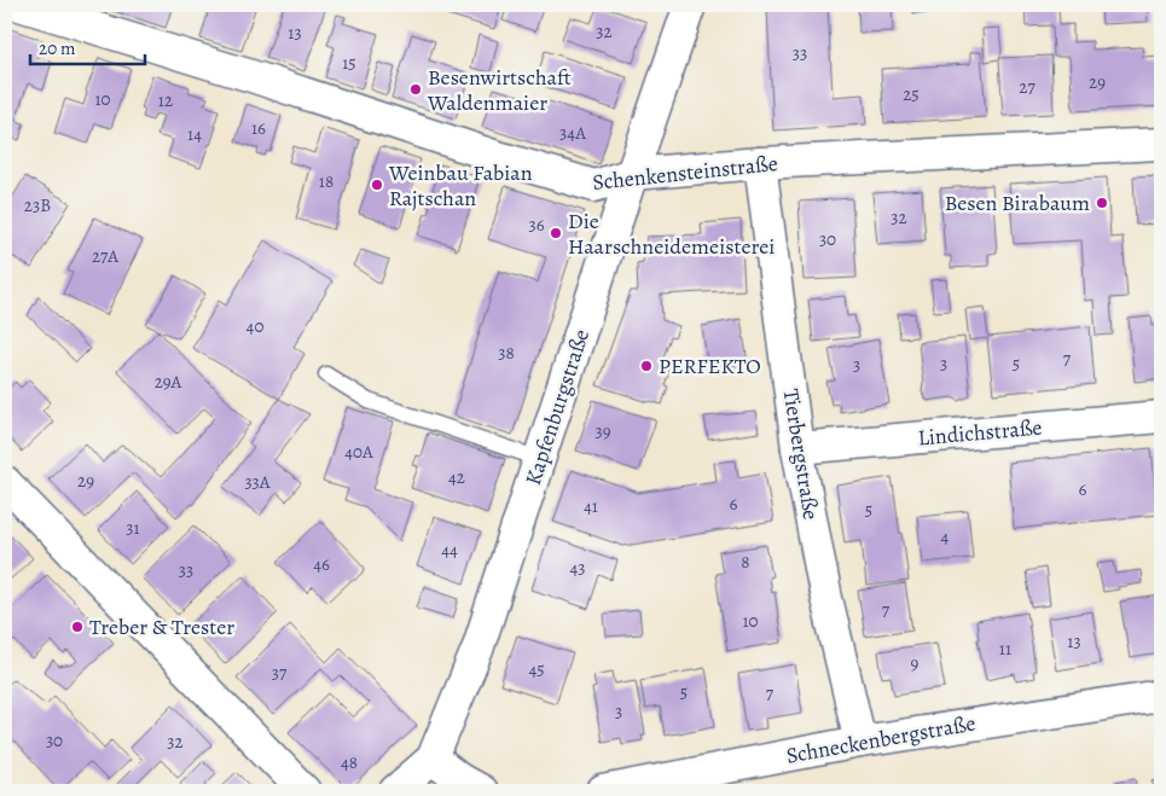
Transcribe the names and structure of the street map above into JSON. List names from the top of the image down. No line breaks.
{"streets":{"street":["Schenkensteinstraße","Kapfenburgstraße","Lindichstraße","Tierbergstraße","Schneckenbergstraße"]},"crossings":[["Schenkensteinstraße","Kapfenburgstraße"],["Schenkensteinstraße","Tierbergstraße"],["Lindichstraße","Tierbergstraße"],["Tierbergstraße","Schneckenbergstraße"]],"places":["Besenwirtschaft Waldenmaier","Weinbau Fabian Rajtschan","Besen Birabaum","Die Haarschneidemeisterei","PERFEKTO","Treber & Trester"],"house_numbers":["32","13","33","15","29","27","25","10","12","16","34A","14","18","23B","32","36","30","27A","40","38","7","3","5","3","29A","39","40A","42","29","33A","6","6","41","5","31","4","44","8","46","43","33","7","10","13","11","9","45","37","5","7","3","30","32","48"],"scale_bar":"20 m"}
